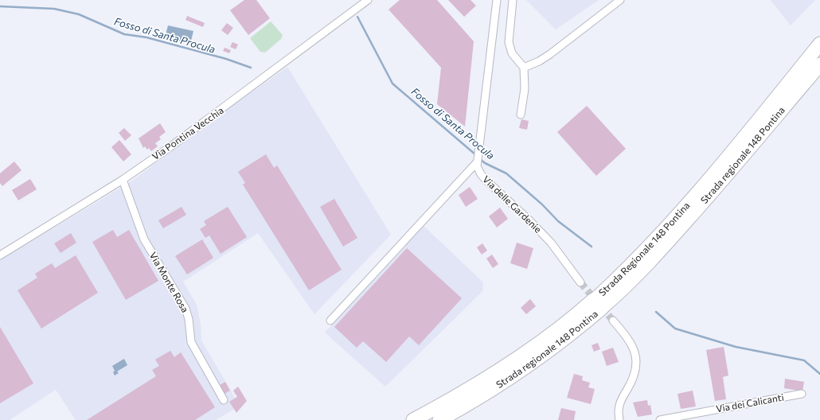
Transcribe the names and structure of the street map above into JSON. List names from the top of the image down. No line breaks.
{"streets":{"highway":["Strada regionale 148 Pontina","Strada Regionale 148 Pontina"],"street":["Via Pontina Vecchia","Via delle Gardenie","Via Monte Rosa","Via dei Calicanti"]},"crossings":[["Via Pontina Vecchia","Via Monte Rosa"],["Strada regionale 148 Pontina","Strada Regionale 148 Pontina"]],"water":["Fosso di Santa Procula"]}
